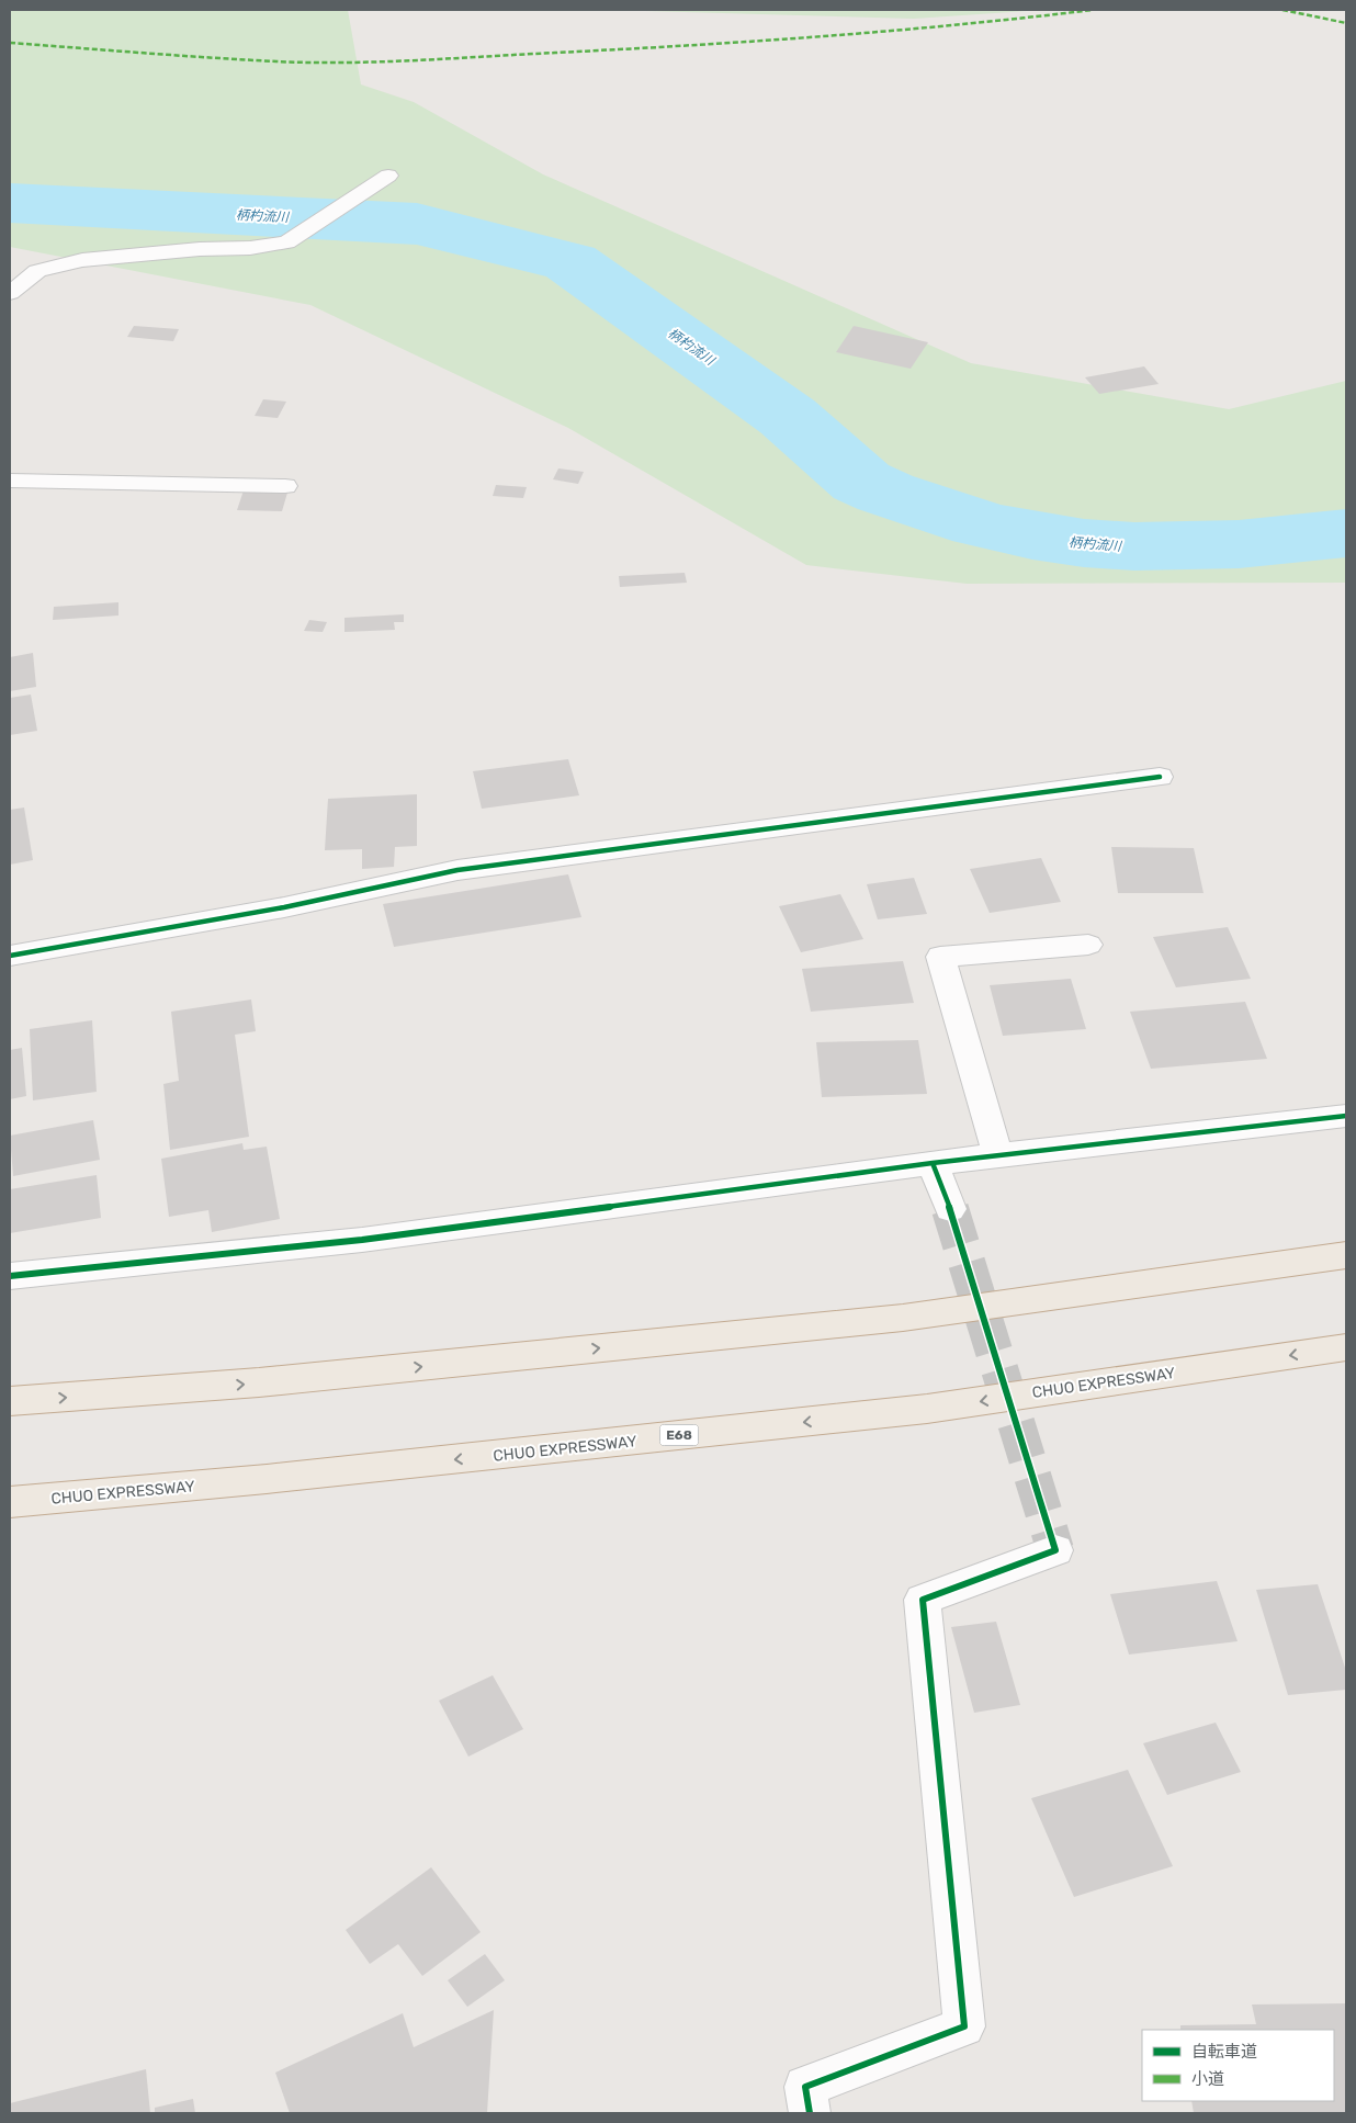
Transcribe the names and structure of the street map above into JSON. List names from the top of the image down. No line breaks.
{"streets":{"highway":["CHUO EXPRESSWAY","E68"]},"water":["柄杓流川"],"legend":["自転車道","小道"]}
